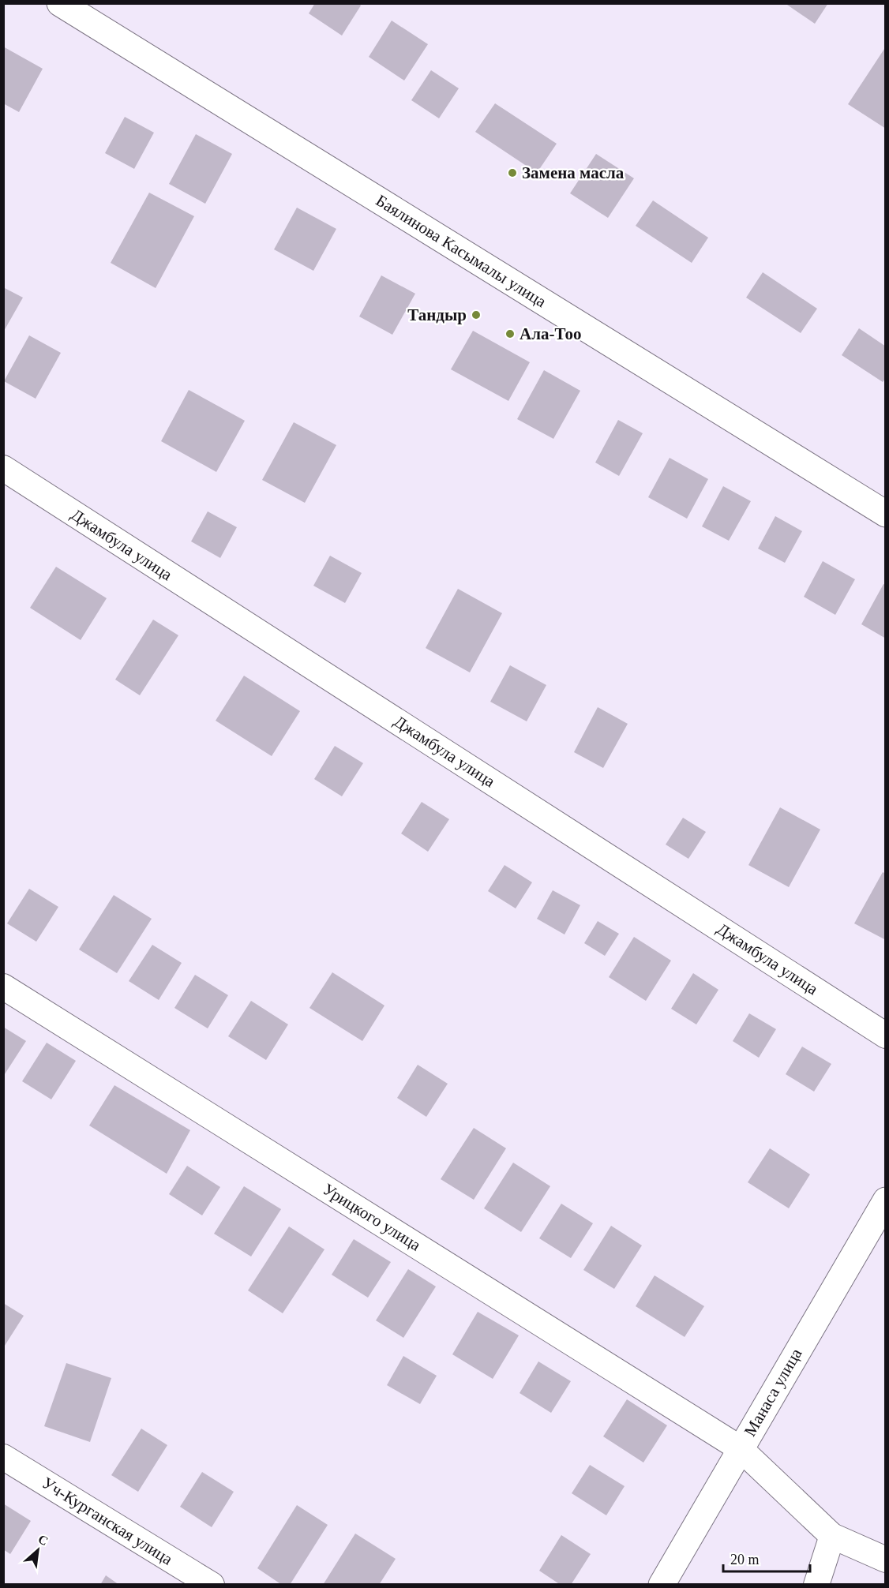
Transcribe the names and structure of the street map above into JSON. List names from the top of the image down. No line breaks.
{"streets":{"main road":["Баялинова Касымалы улица","Манаса улица"],"street":["Джамбула улица","Урицкого улица","Уч-Курганская улица"]},"crossings":[["Урицкого улица","Манаса улица"]],"places":["Замена масла","Тандыр","Ала-Тоо"],"scale_bar":"20 m","north":"top right"}
